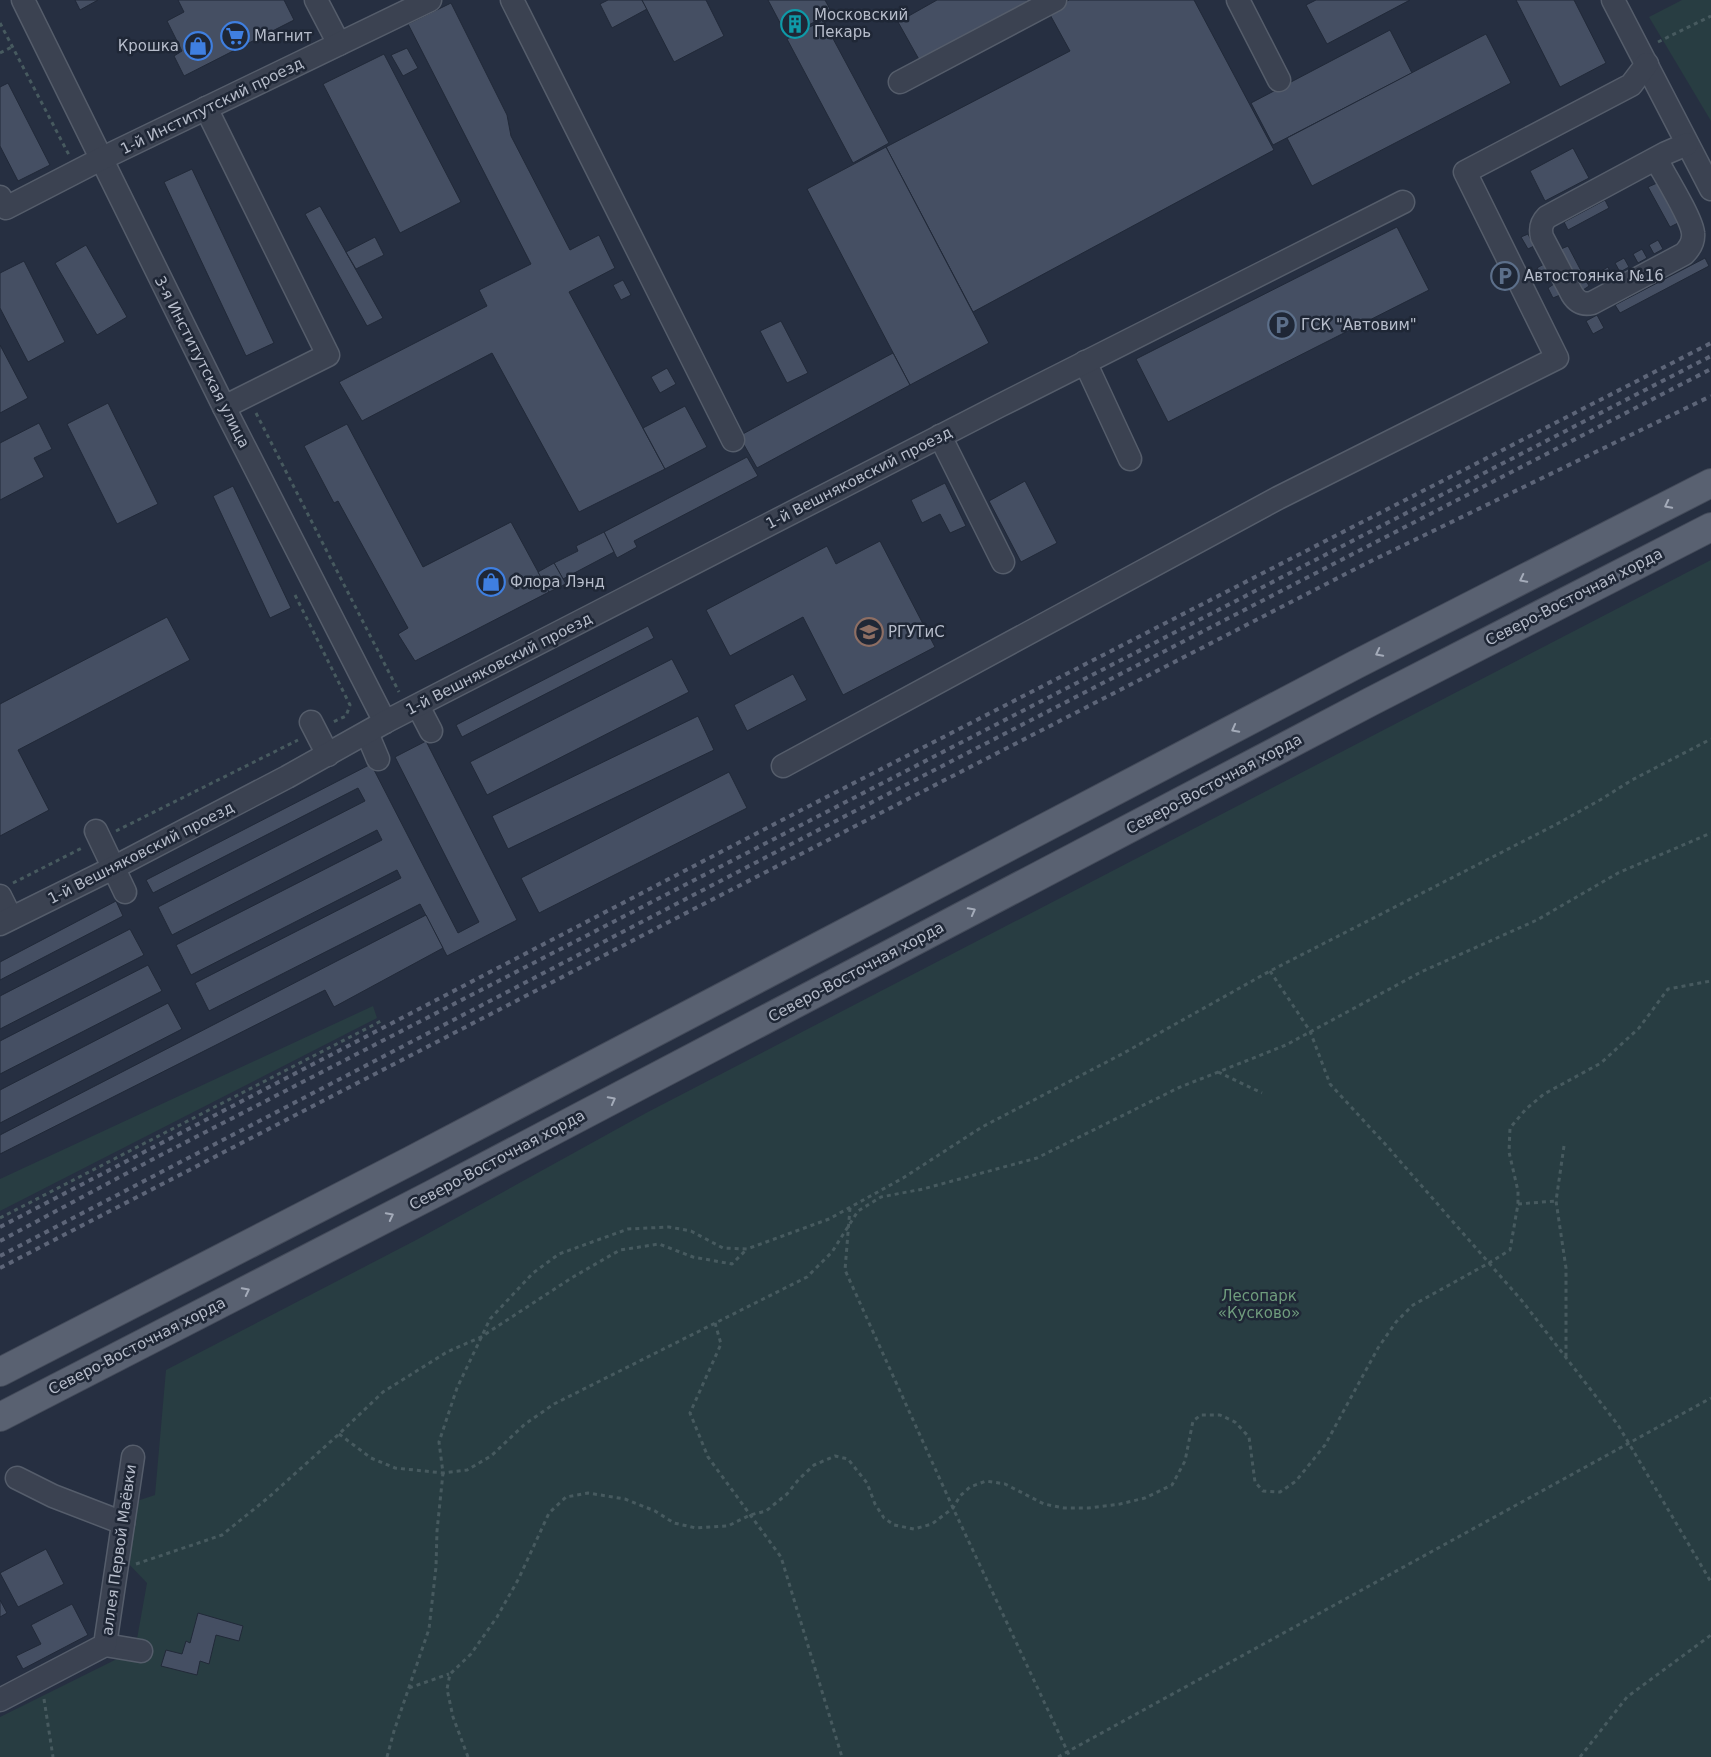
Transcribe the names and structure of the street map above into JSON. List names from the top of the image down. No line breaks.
{"streets":{"main road":["Северо-Восточная хорда"],"street":["1-й Институтский проезд","3-я Институтская улица","1-й Вешняковский проезд","аллея Первой Маёвки"]},"crossings":[["1-й Институтский проезд","3-я Институтская улица"],["3-я Институтская улица","1-й Вешняковский проезд"]],"parks":["Лесопарк «Кусково»"],"places":{"building":["Московский Пекарь"],"supermarket":["Магнит"],"shop":["Крошка","Флора Лэнд"],"parking":["Автостоянка №16","ГСК \"Автовим\""],"school or university":["РГУТиС"]}}
